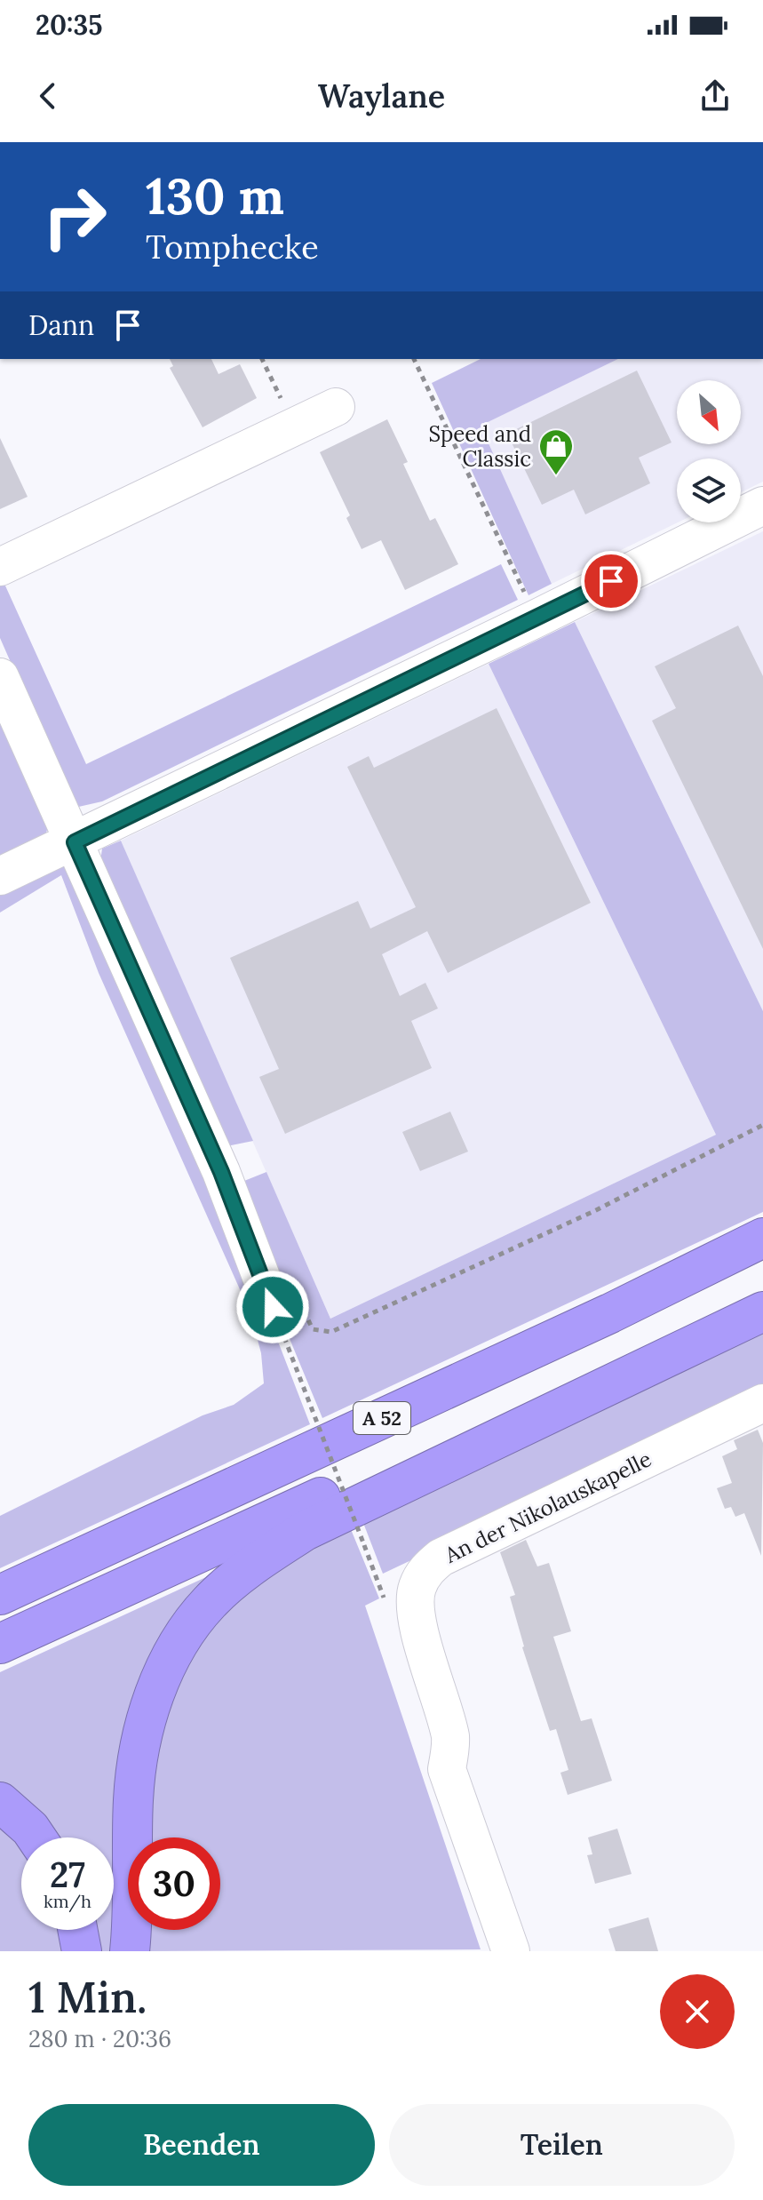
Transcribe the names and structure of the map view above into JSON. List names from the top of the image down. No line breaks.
{"streets":{"highway":["A 52"],"street":["An der Nikolauskapelle"]},"places":{"shop":["Speed and Classic"]},"north":"bottom right","page":{"status":"20:35","header":"Waylane","turn":["130 m","Tomphecke"],"then":"Dann","speed":"27 km/h","limit":"30","heading":["1 Min.","280 m · 20:36"],"buttons":["Beenden","Teilen"]}}
